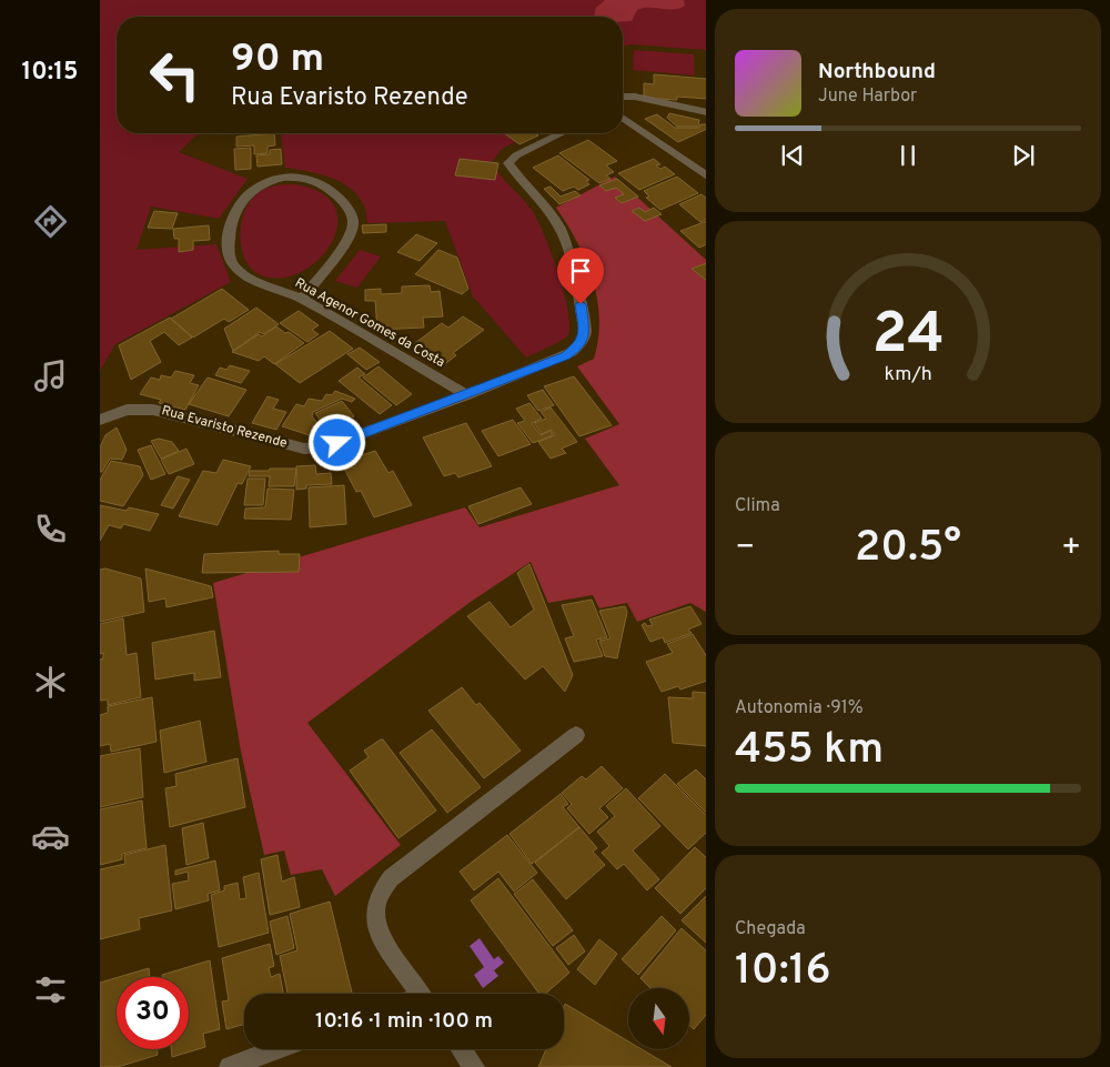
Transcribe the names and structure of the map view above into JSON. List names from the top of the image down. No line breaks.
{"streets":{"street":["Rua Agenor Gomes da Costa","Rua Evaristo Rezende"]},"crossings":[["Rua Agenor Gomes da Costa","Rua Evaristo Rezende"]],"north":"bottom","page":{"tabs":"10:15","turn":["90 m","Rua Evaristo Rezende"],"song":["Northbound","June Harbor"],"tile":["Clima",["Autonomia · 91%","455 km"],["Chegada","10:16"]],"heat":["−","20.5°","+"],"limit":"30","trip":"10:16 · 1 min · 100 m","gauge":["24","km/h"]}}
